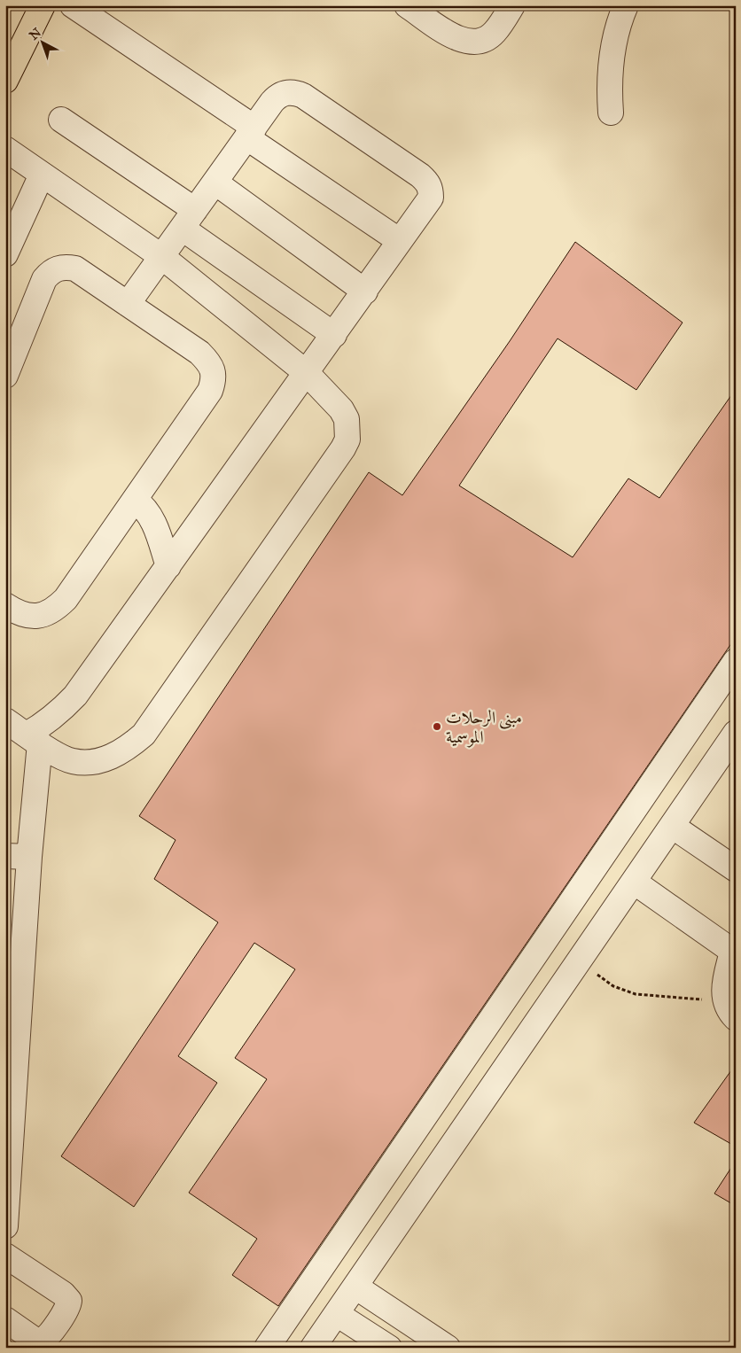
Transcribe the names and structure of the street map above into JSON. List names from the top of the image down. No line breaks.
{"places":["مبنى الرحلات الموسمية"],"north":"top left"}
